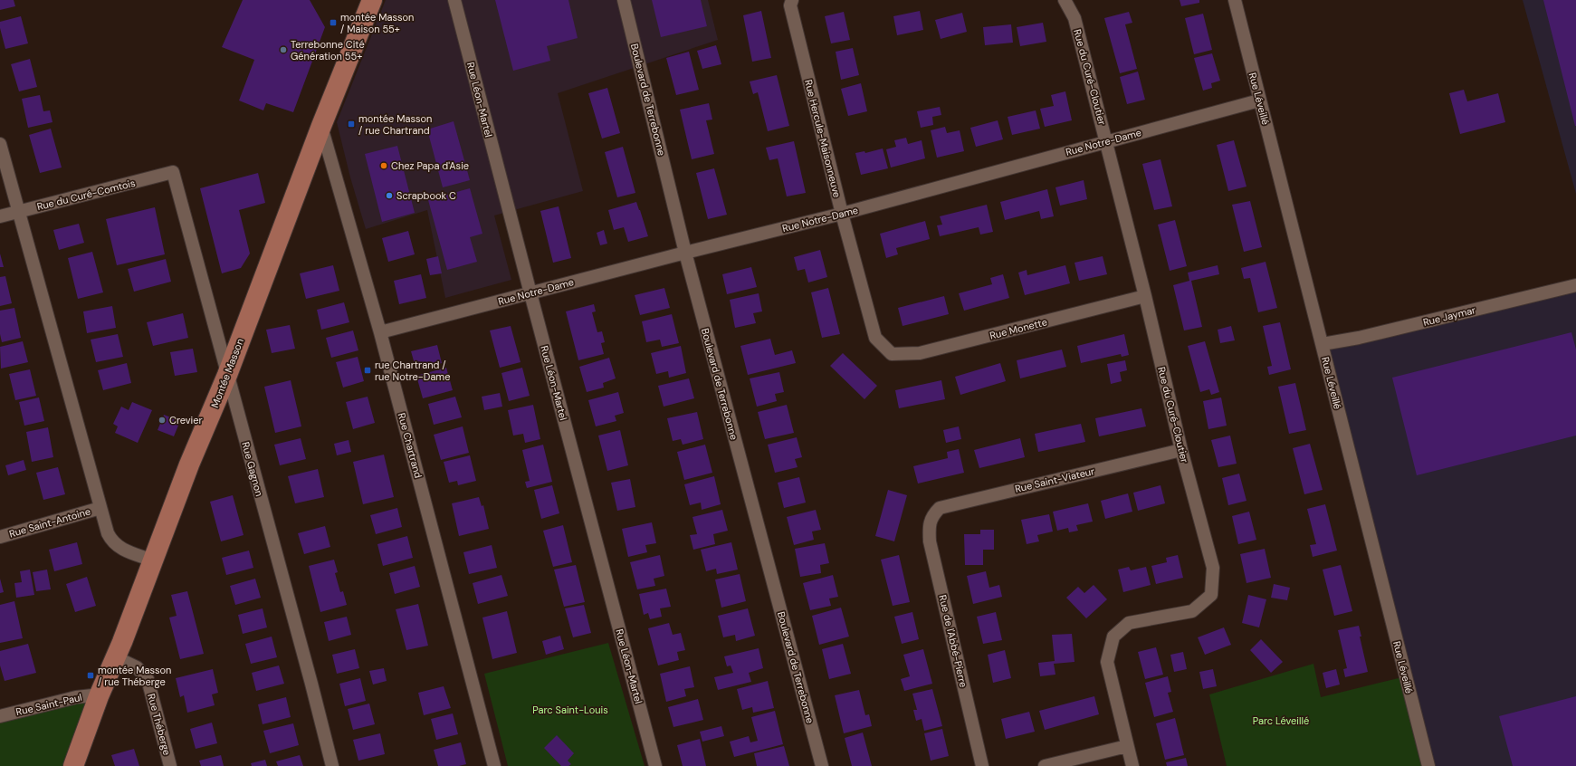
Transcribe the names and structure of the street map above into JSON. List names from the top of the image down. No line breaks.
{"streets":{"main road":["Montée Masson"],"street":["Rue du Curé-Cloutier","Rue Léveillé","Rue Léon-Martel","Boulevard de Terrebonne","Rue Hercule-Maisonneuve","Rue Notre-Dame","Rue du Curé-Comtois","Rue Jaymar","Rue Monette","Rue Chartrand","Rue Gagnon","Rue Saint-Viateur","Rue Saint-Antoine","Rue de l'Abbé-Pierre","Rue Saint-Paul","Rue Théberge"]},"crossings":[["Rue du Curé-Cloutier","Rue Notre-Dame"],["Rue du Curé-Cloutier","Rue Monette"],["Rue du Curé-Cloutier","Rue Saint-Viateur"],["Rue Léveillé","Rue Notre-Dame"],["Rue Léveillé","Rue Jaymar"],["Rue Léon-Martel","Rue Notre-Dame"],["Boulevard de Terrebonne","Rue Notre-Dame"],["Rue Hercule-Maisonneuve","Rue Notre-Dame"],["Rue Hercule-Maisonneuve","Rue Monette"],["Rue Notre-Dame","Rue Chartrand"],["Rue du Curé-Comtois","Rue Gagnon"],["Montée Masson","Rue Chartrand"],["Montée Masson","Rue Gagnon"],["Montée Masson","Rue Saint-Paul"],["Montée Masson","Rue Théberge"],["Rue Saint-Viateur","Rue de l'Abbé-Pierre"]],"parks":["Parc Saint-Louis","Parc Léveillé"],"places":{"transit":["montée Masson / Maison 55+","montée Masson / rue Chartrand","rue Chartrand / rue Notre-Dame","montée Masson / rue Théberge"],"other":["Terrebonne Cité Génération 55+","Chez Papa d'Asie","Scrapbook C","Crevier"]}}
